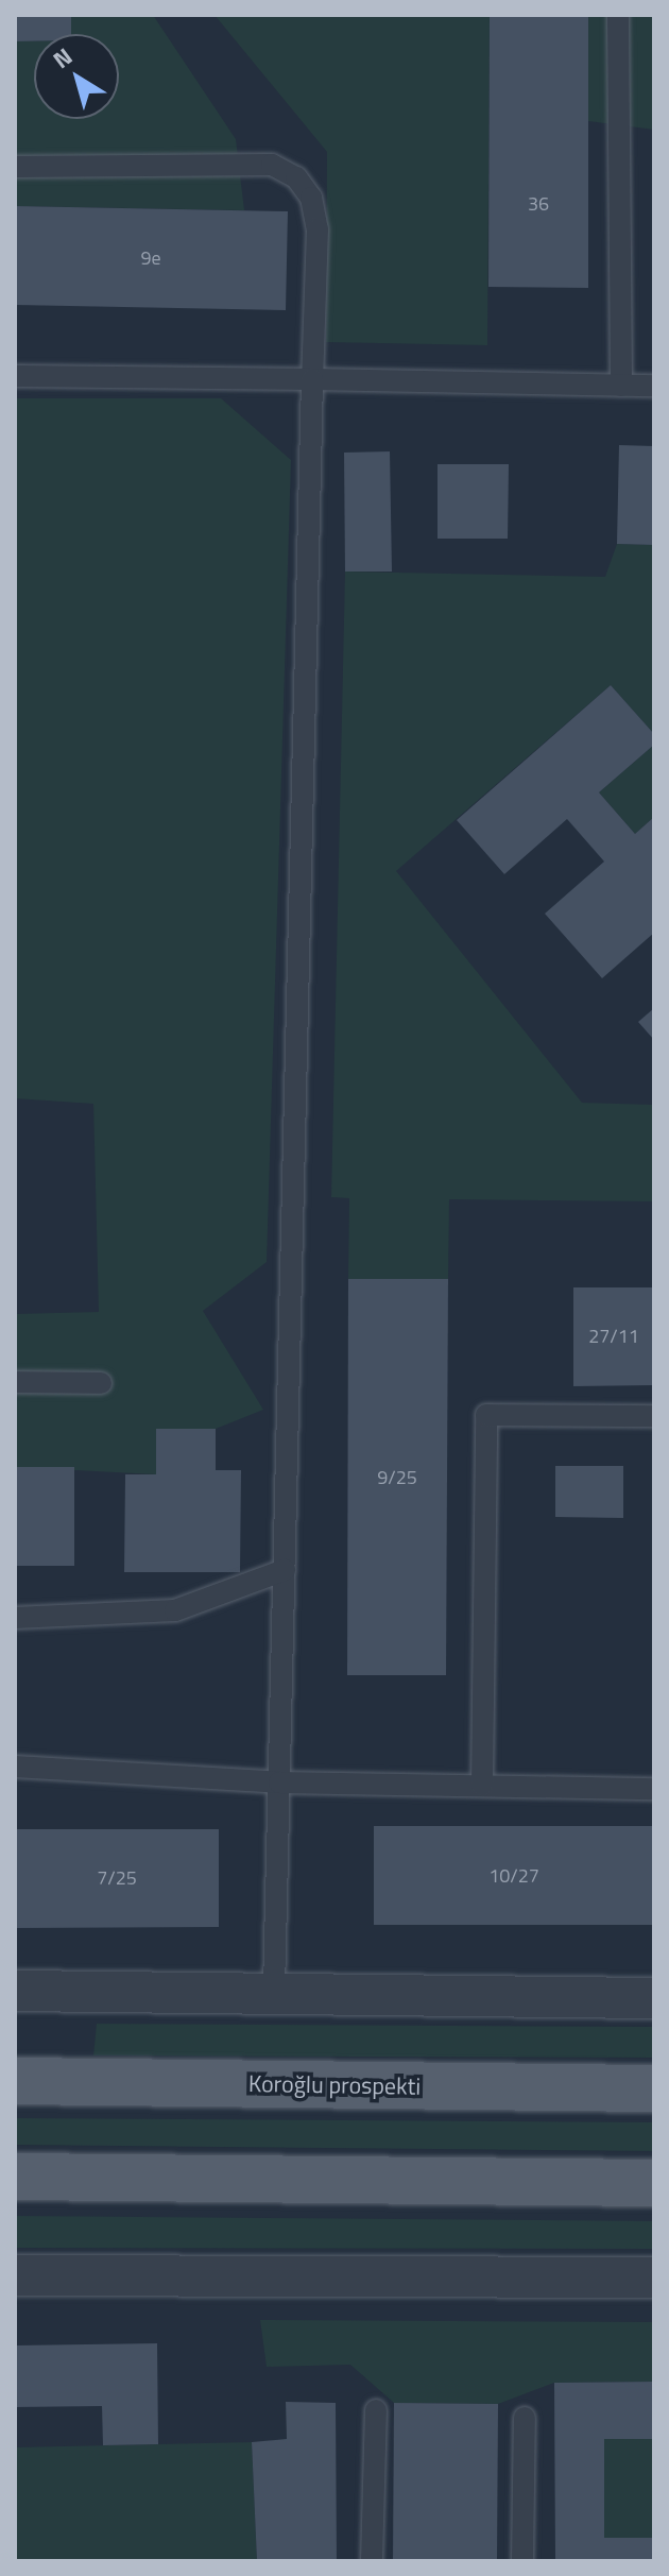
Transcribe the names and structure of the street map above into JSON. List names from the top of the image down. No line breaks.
{"streets":{"main road":["Koroğlu prospekti"]},"house_numbers":["36","9e","27/11","9/25","10/27","7/25"],"north":"top left"}
